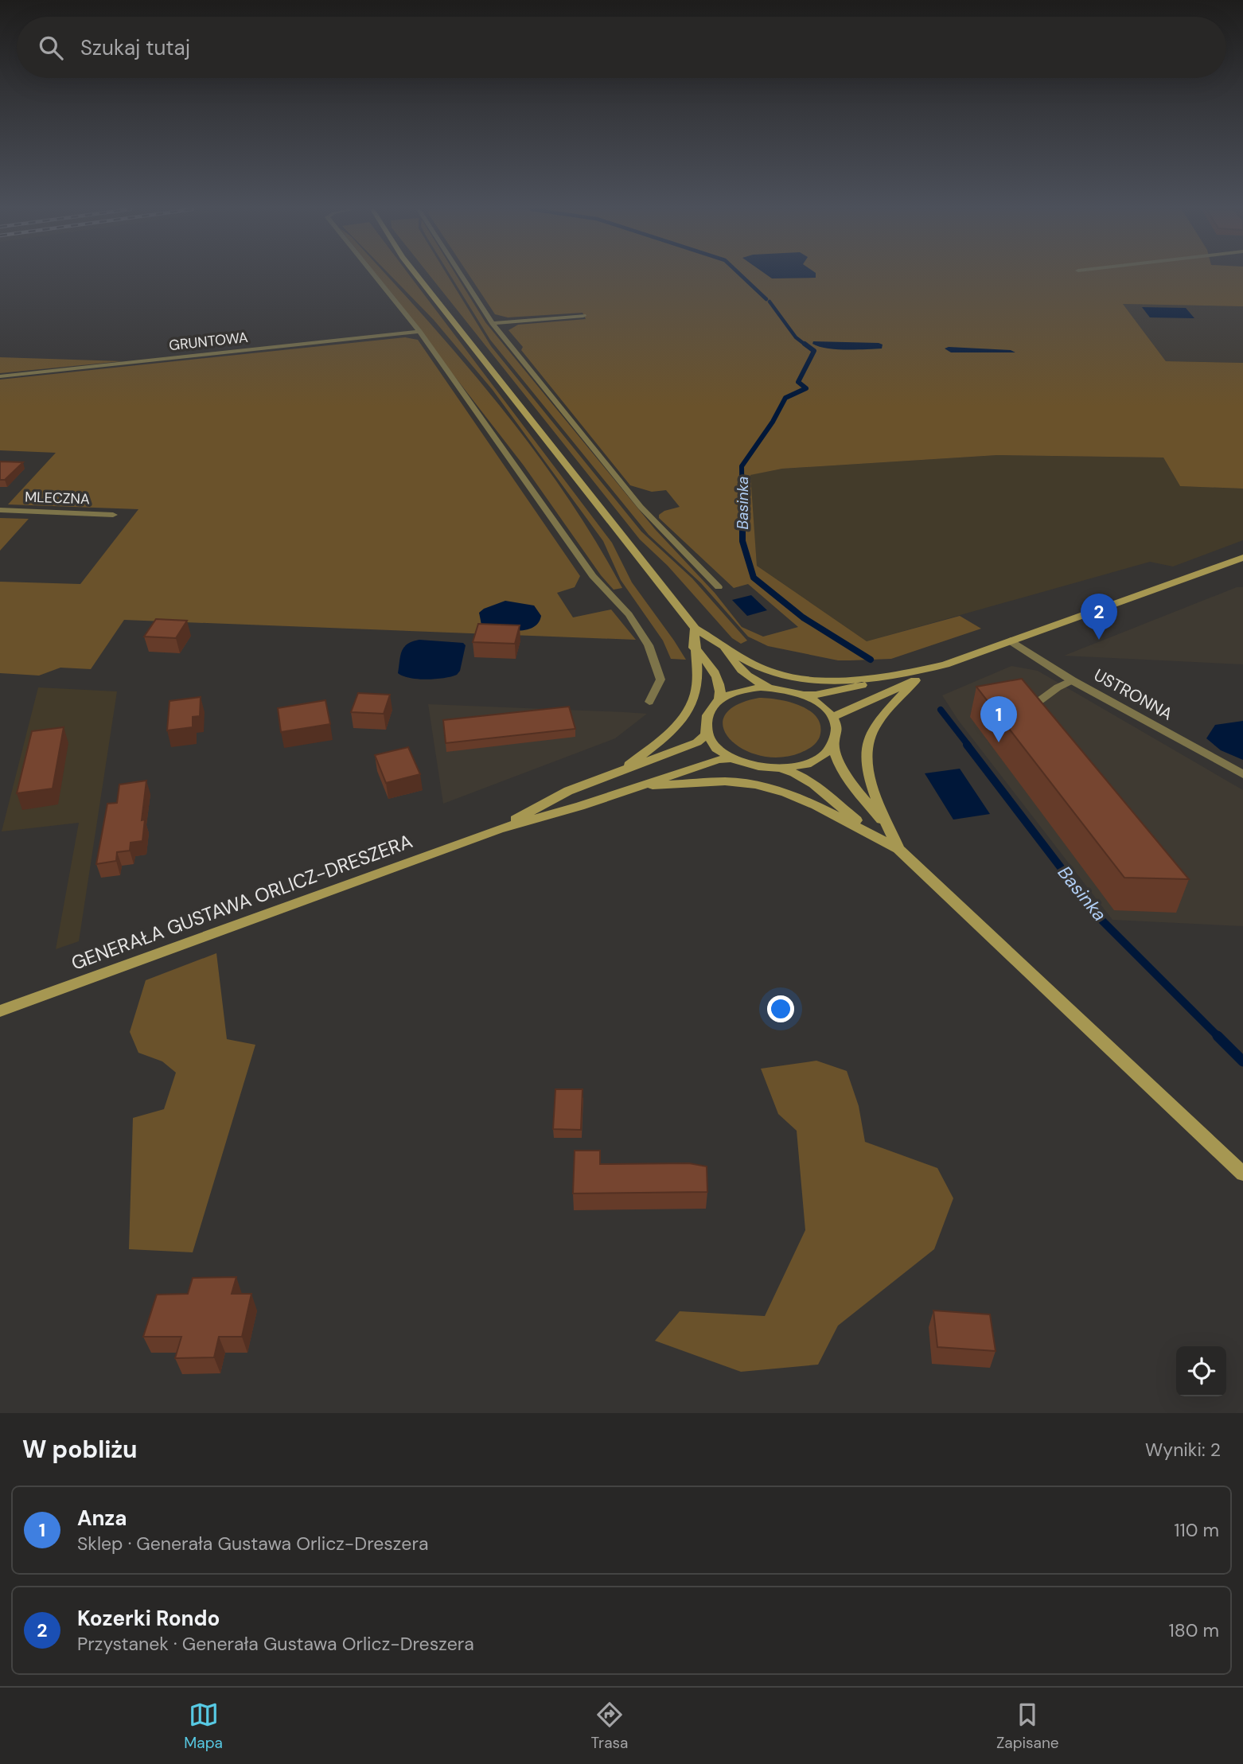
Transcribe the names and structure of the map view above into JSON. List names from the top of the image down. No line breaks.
{"streets":{"main road":["GENERAŁA GUSTAWA ORLICZ-DRESZERA"],"street":["MLECZNA","USTRONNA"],"lane":["GRUNTOWA"]},"water":["Basinka"],"page":{"search":"Szukaj tutaj","pins":["2","1"],"heading":["W pobliżu","Wyniki: 2"],"list":[{"mark":"1","name":"Anza","note":"Sklep · Generała Gustawa Orlicz-Dreszera","value":"110 m"},{"mark":"2","name":"Kozerki Rondo","note":"Przystanek · Generała Gustawa Orlicz-Dreszera","value":"180 m"}],"nav":["Mapa","Trasa","Zapisane"]}}
